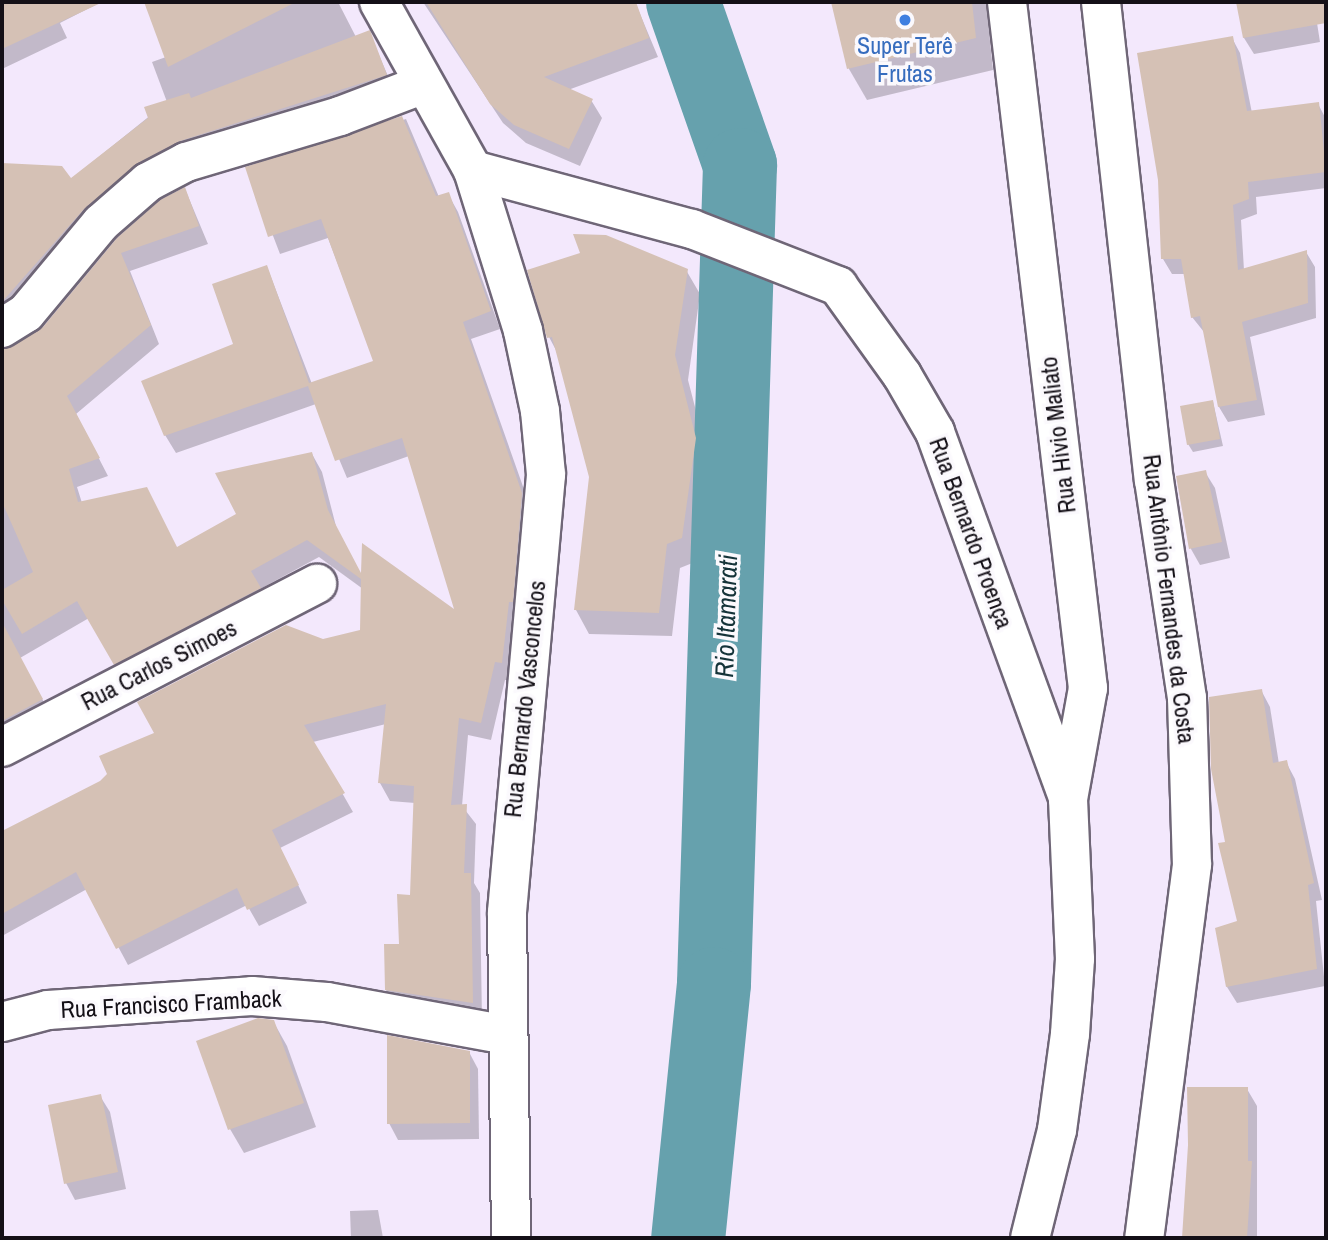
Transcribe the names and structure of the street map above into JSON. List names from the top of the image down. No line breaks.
{"streets":{"street":["Rua Hivio Maliato","Rua Bernardo Proença","Rua Antônio Fernandes da Costa","Rua Carlos Simoes","Rua Bernardo Vasconcelos","Rua Francisco Framback"]},"crossings":[["Rua Hivio Maliato","Rua Bernardo Proença"],["Rua Bernardo Proença","Rua Bernardo Vasconcelos"],["Rua Bernardo Vasconcelos","Rua Francisco Framback"]],"water":["Rio Itamarati"],"places":["Super Terê Frutas"]}
